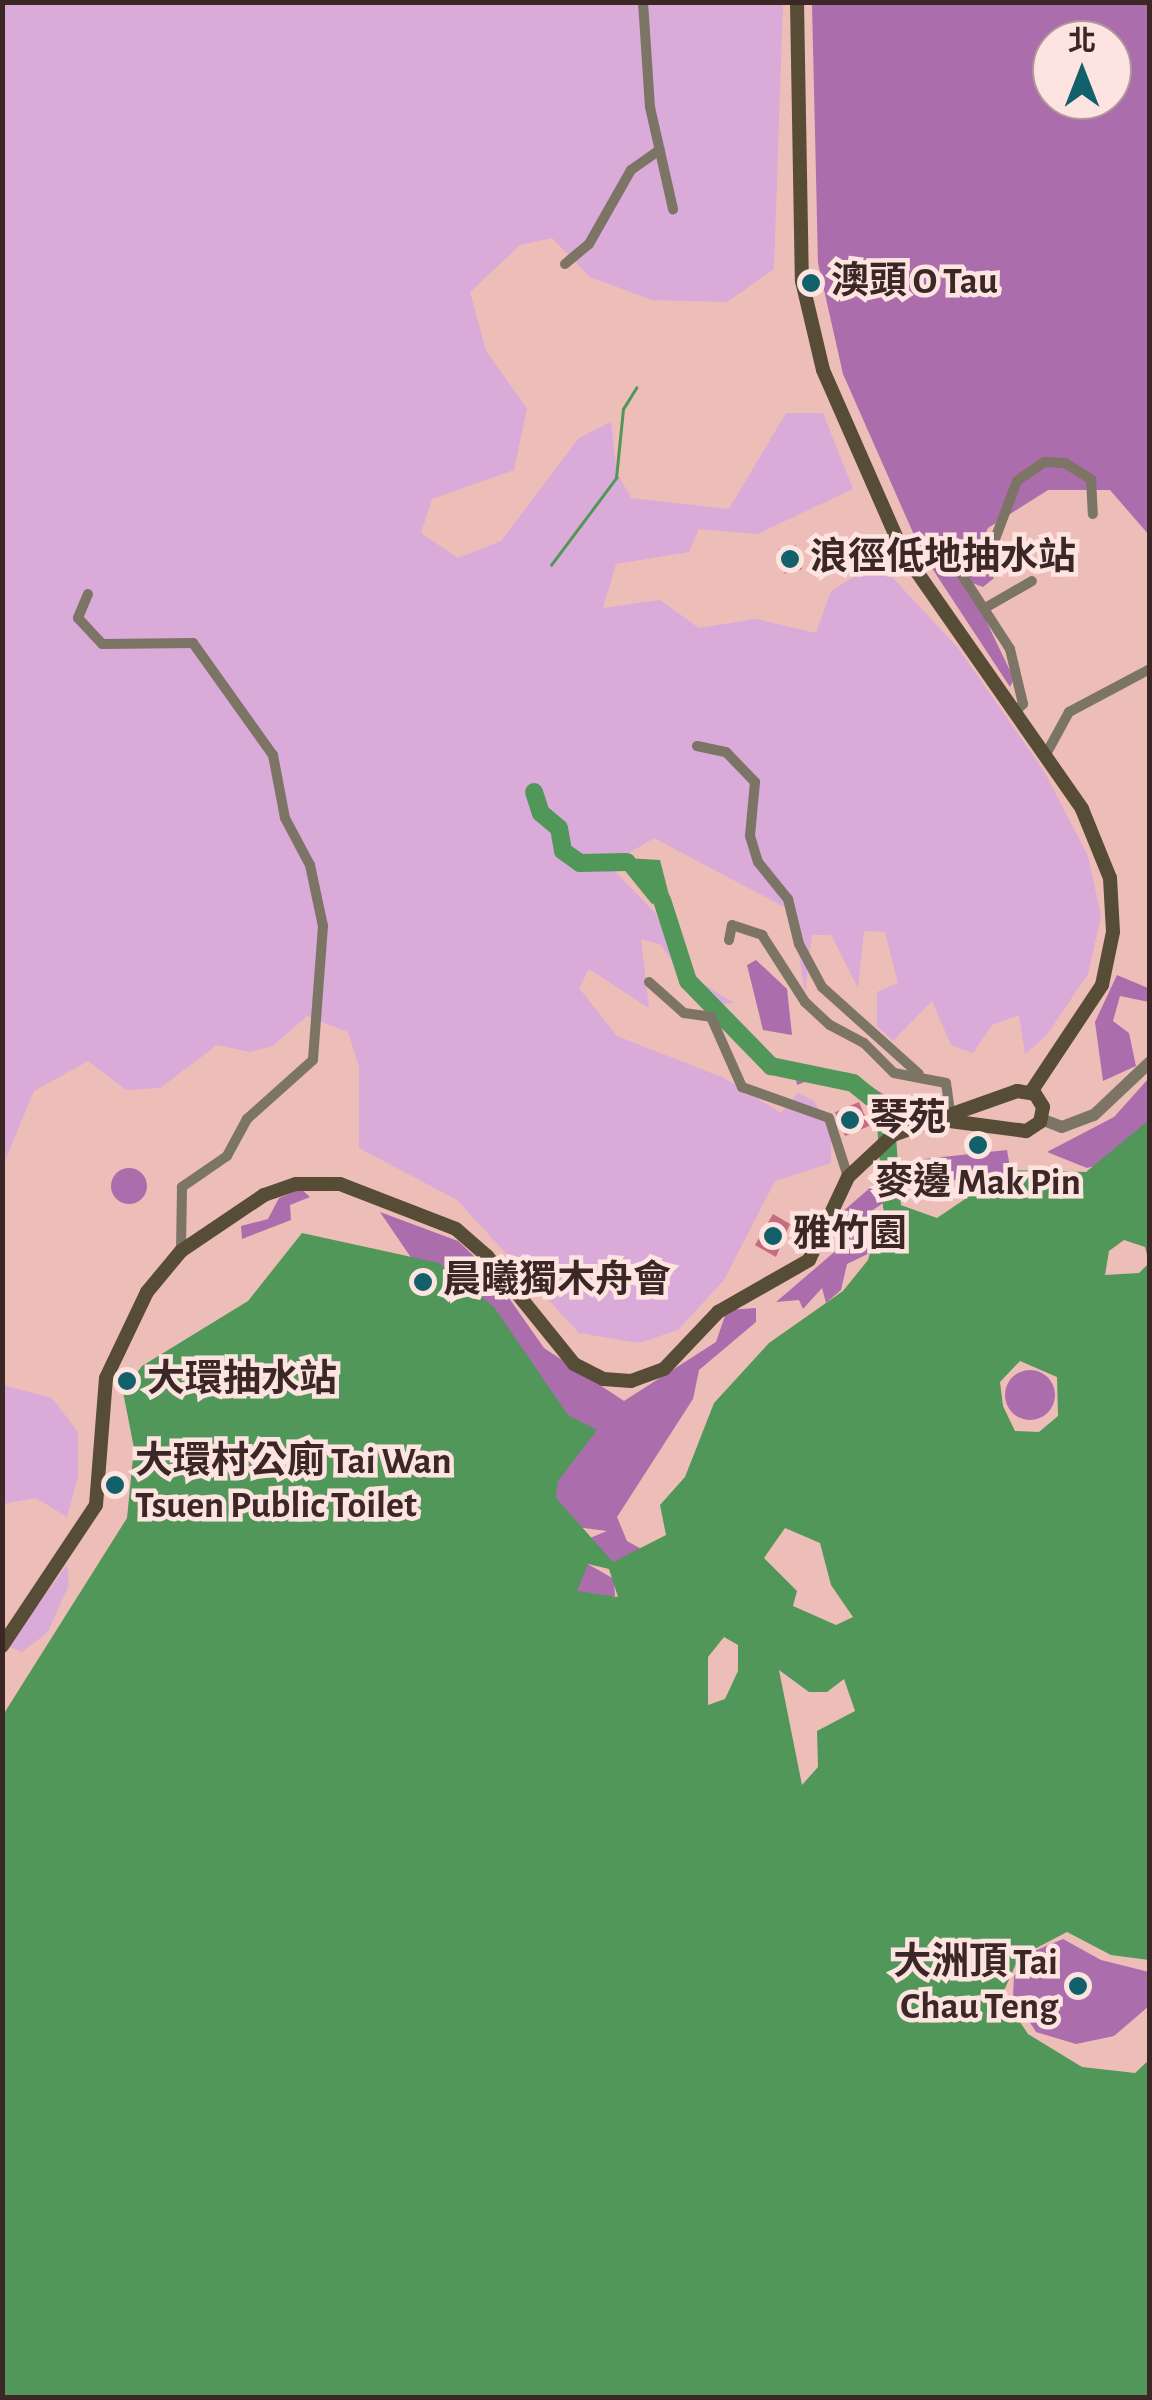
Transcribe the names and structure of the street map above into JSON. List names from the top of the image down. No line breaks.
{"places":["澳頭 O Tau","浪徑低地抽水站","琴苑","麥邊 Mak Pin","雅竹園","晨曦獨木舟會","大環抽水站","大環村公廁 Tai Wan Tsuen Public Toilet","大洲頂 Tai Chau Teng"],"north":"top"}
